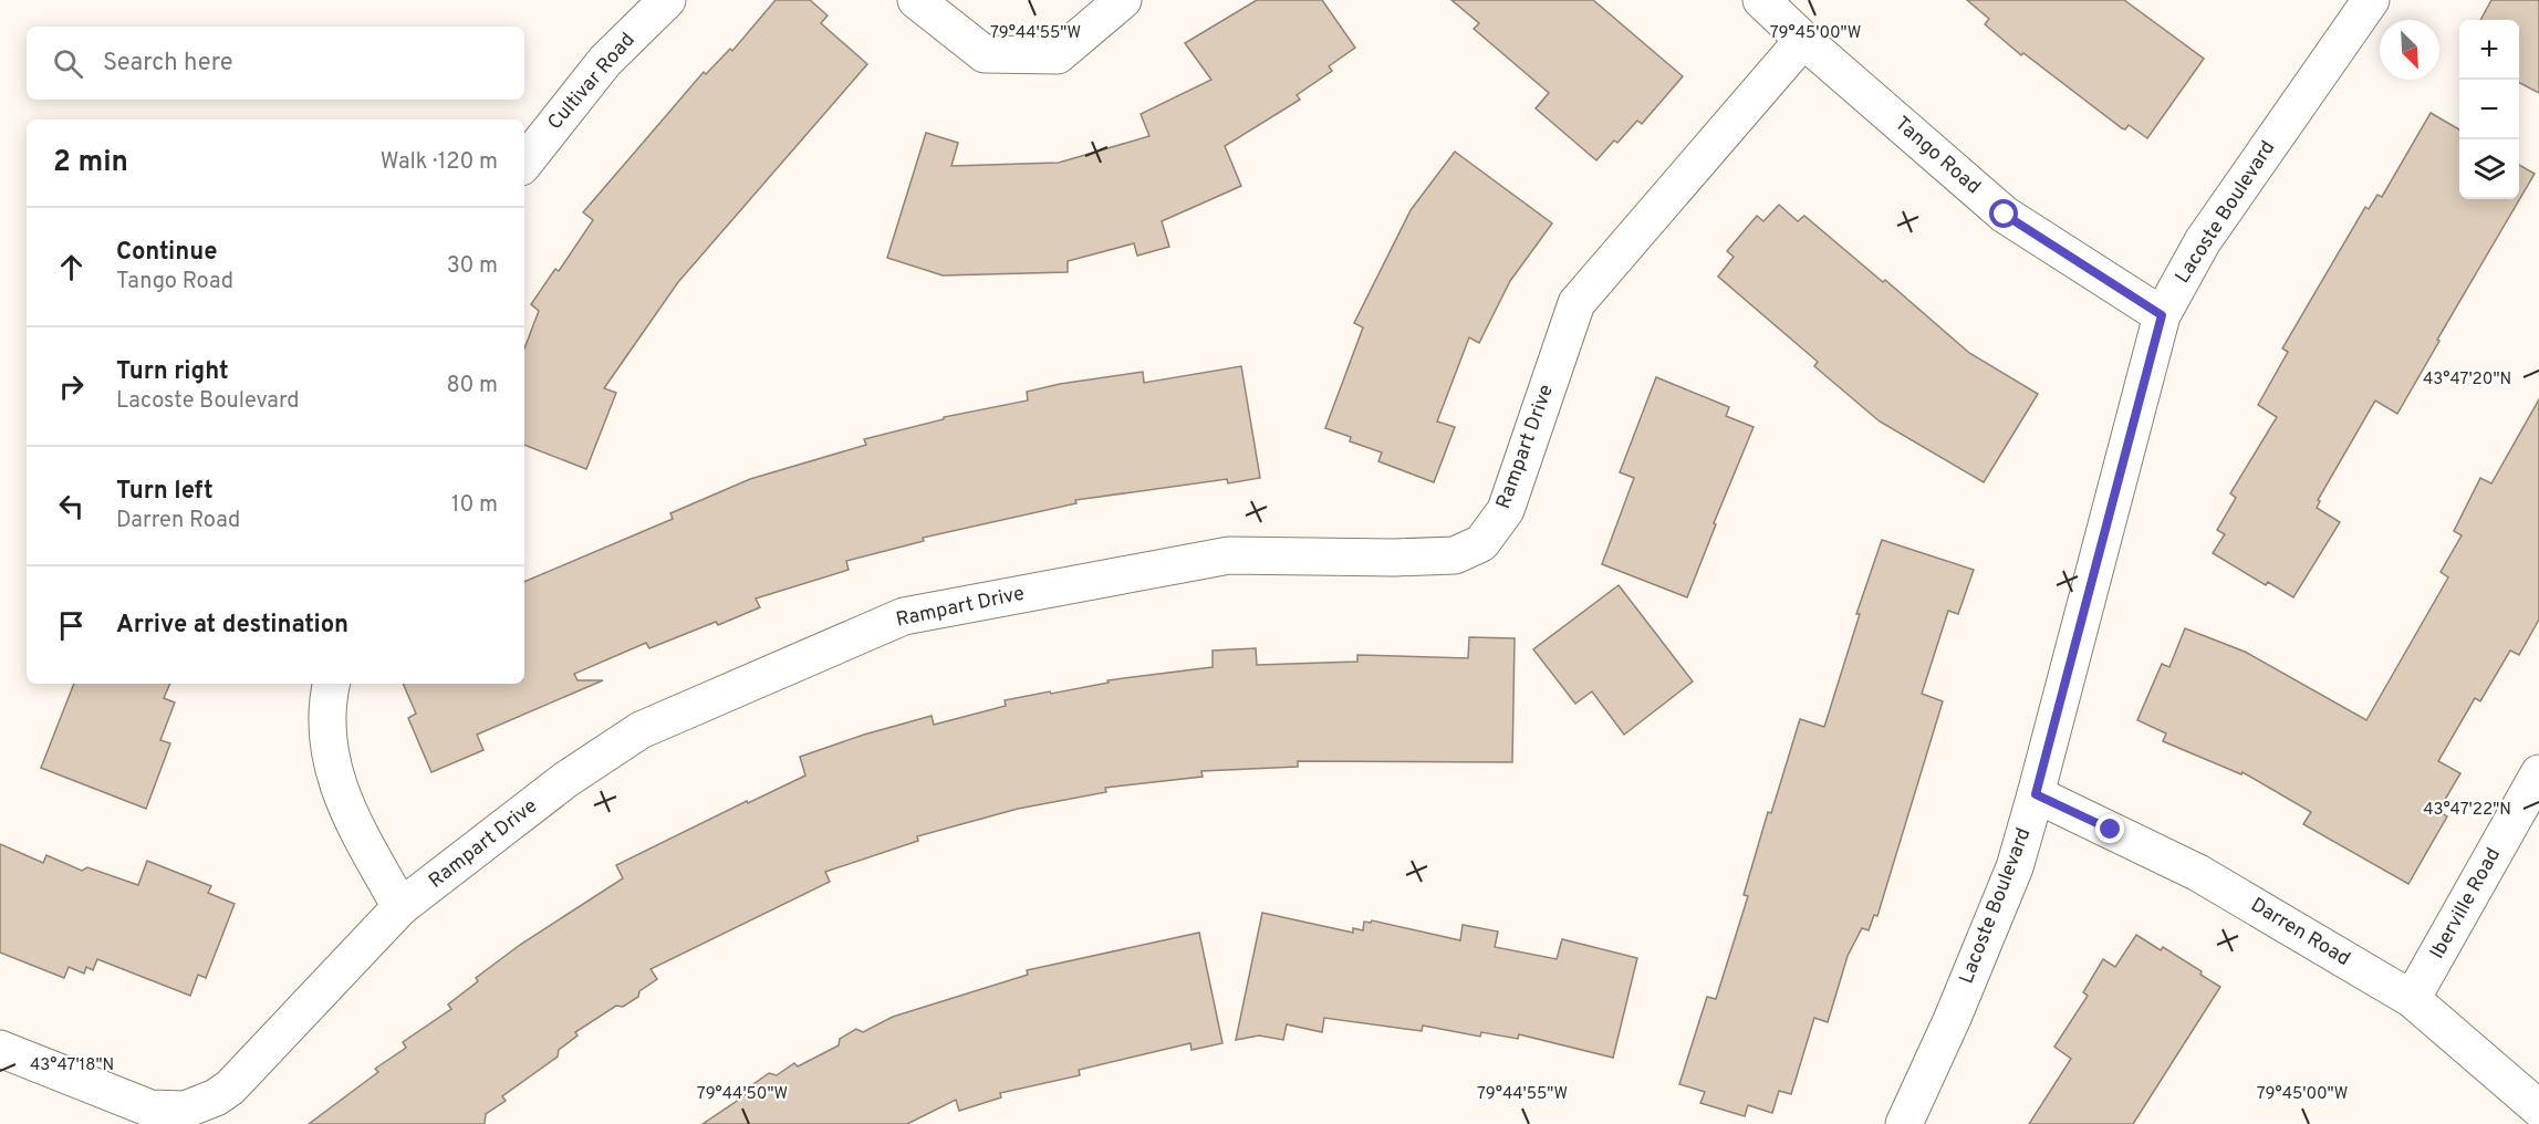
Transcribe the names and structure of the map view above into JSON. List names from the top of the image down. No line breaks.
{"streets":{"street":["Cultivar Road","Tango Road","Lacoste Boulevard","Rampart Drive","Iberville Road","Darren Road"]},"crossings":[["Tango Road","Lacoste Boulevard"],["Tango Road","Rampart Drive"],["Lacoste Boulevard","Darren Road"],["Iberville Road","Darren Road"]],"north":"bottom right","page":{"map_buttons":["+","−"],"search":"Search here","heading":["2 min","Walk · 120 m"],"list":[["Continue","Tango Road","30 m"],["Turn right","Lacoste Boulevard","80 m"],["Turn left","Darren Road","10 m"],"Arrive at destination"]},"coordinates":["79°44'55\"W","79°45'00\"W","43°47'20\"N","43°47'22\"N","43°47'18\"N","79°44'50\"W"]}
